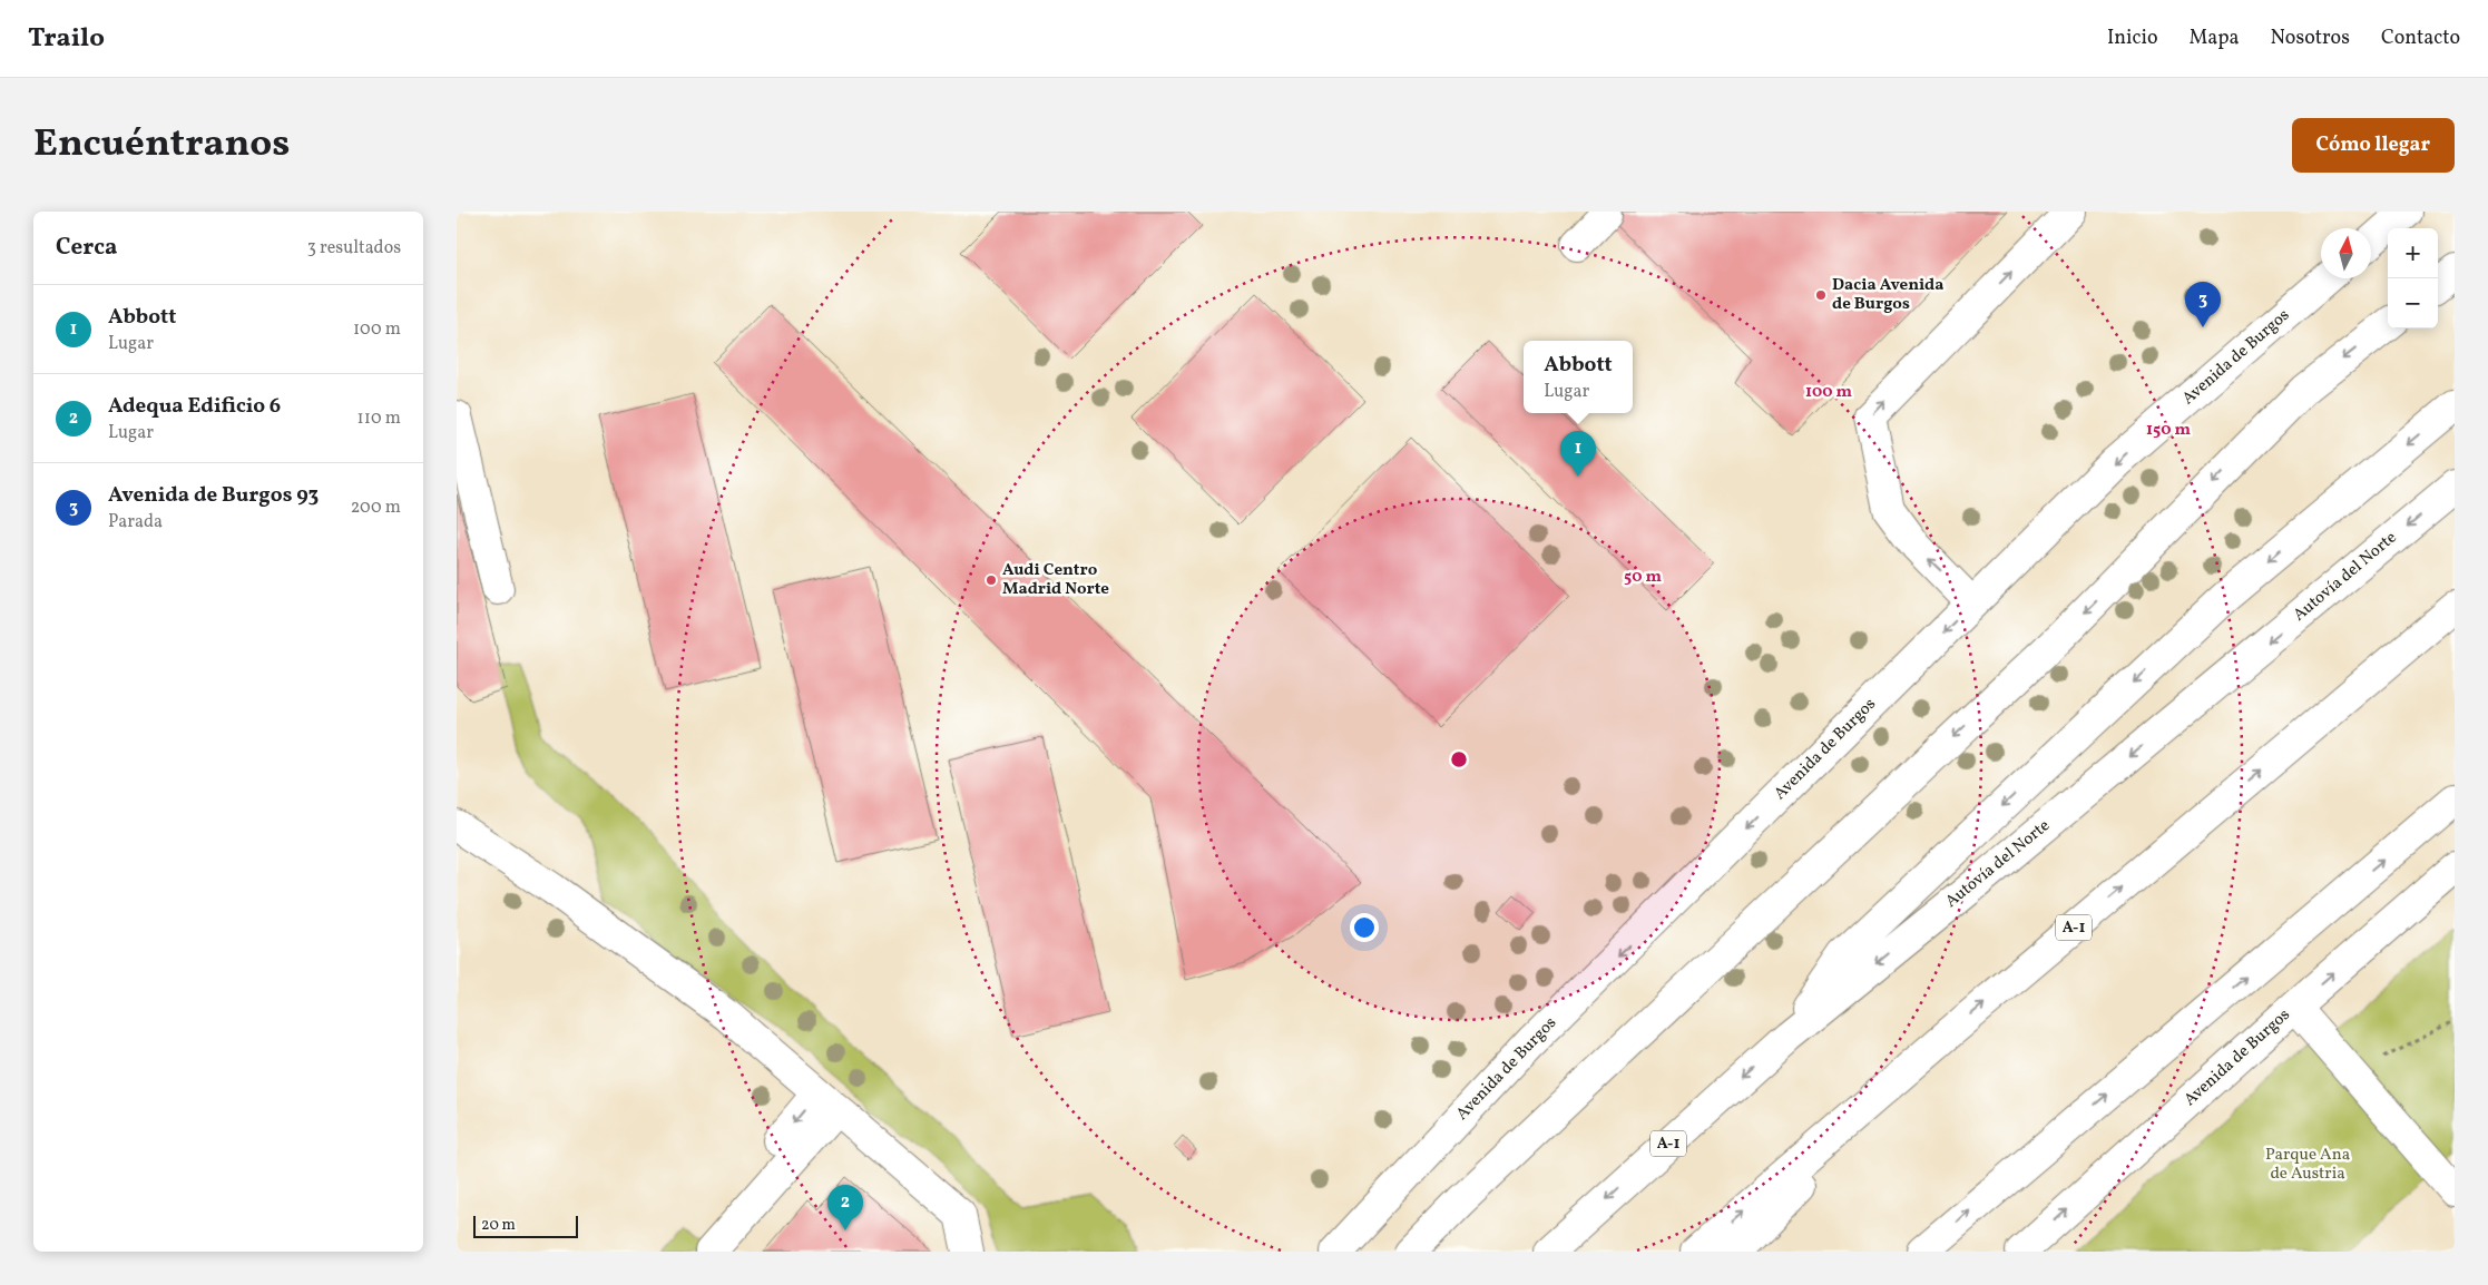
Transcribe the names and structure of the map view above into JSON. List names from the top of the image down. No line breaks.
{"streets":{"main road":["Avenida de Burgos","Autovía del Norte","A-1"]},"parks":["Parque Ana de Austria"],"places":["Dacia Avenida de Burgos","Audi Centro Madrid Norte"],"scale_bar":"20 m","north":"top","page":{"header":"Trailo","nav":["Inicio","Mapa","Nosotros","Contacto"],"title":"Encuéntranos","buttons":"Cómo llegar","heading":["Cerca","3 resultados"],"map_buttons":["+","−"],"pins":["3","1","2"],"list":[{"mark":"1","name":"Abbott","note":"Lugar","value":"100 m"},{"mark":"2","name":"Adequa Edificio 6","note":"Lugar","value":"110 m"},{"mark":"3","name":"Avenida de Burgos 93","note":"Parada","value":"200 m"}],"popup":["Abbott","Lugar"],"scale":"20 m"},"rings":["100 m","150 m","50 m"]}
